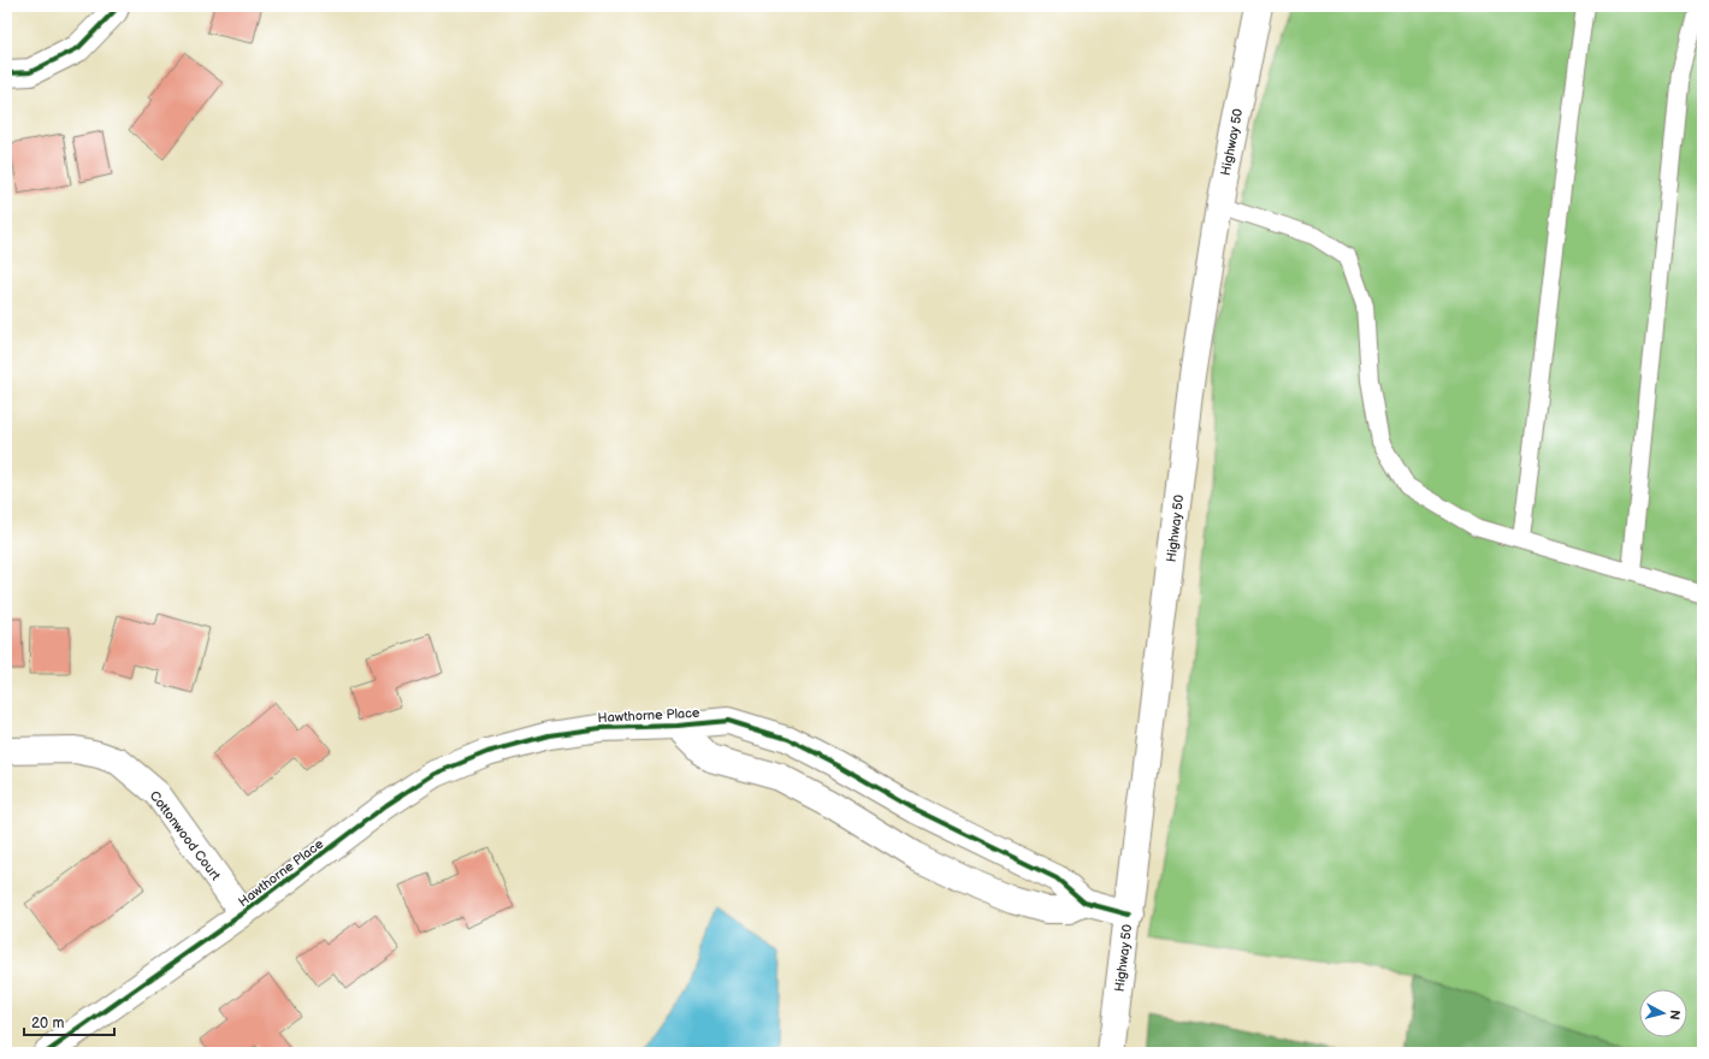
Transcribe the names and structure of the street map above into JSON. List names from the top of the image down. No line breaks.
{"streets":{"street":["Highway 50","Hawthorne Place","Cottonwood Court"]},"crossings":[["Highway 50","Hawthorne Place"],["Hawthorne Place","Cottonwood Court"]],"scale_bar":"20 m","north":"right"}
